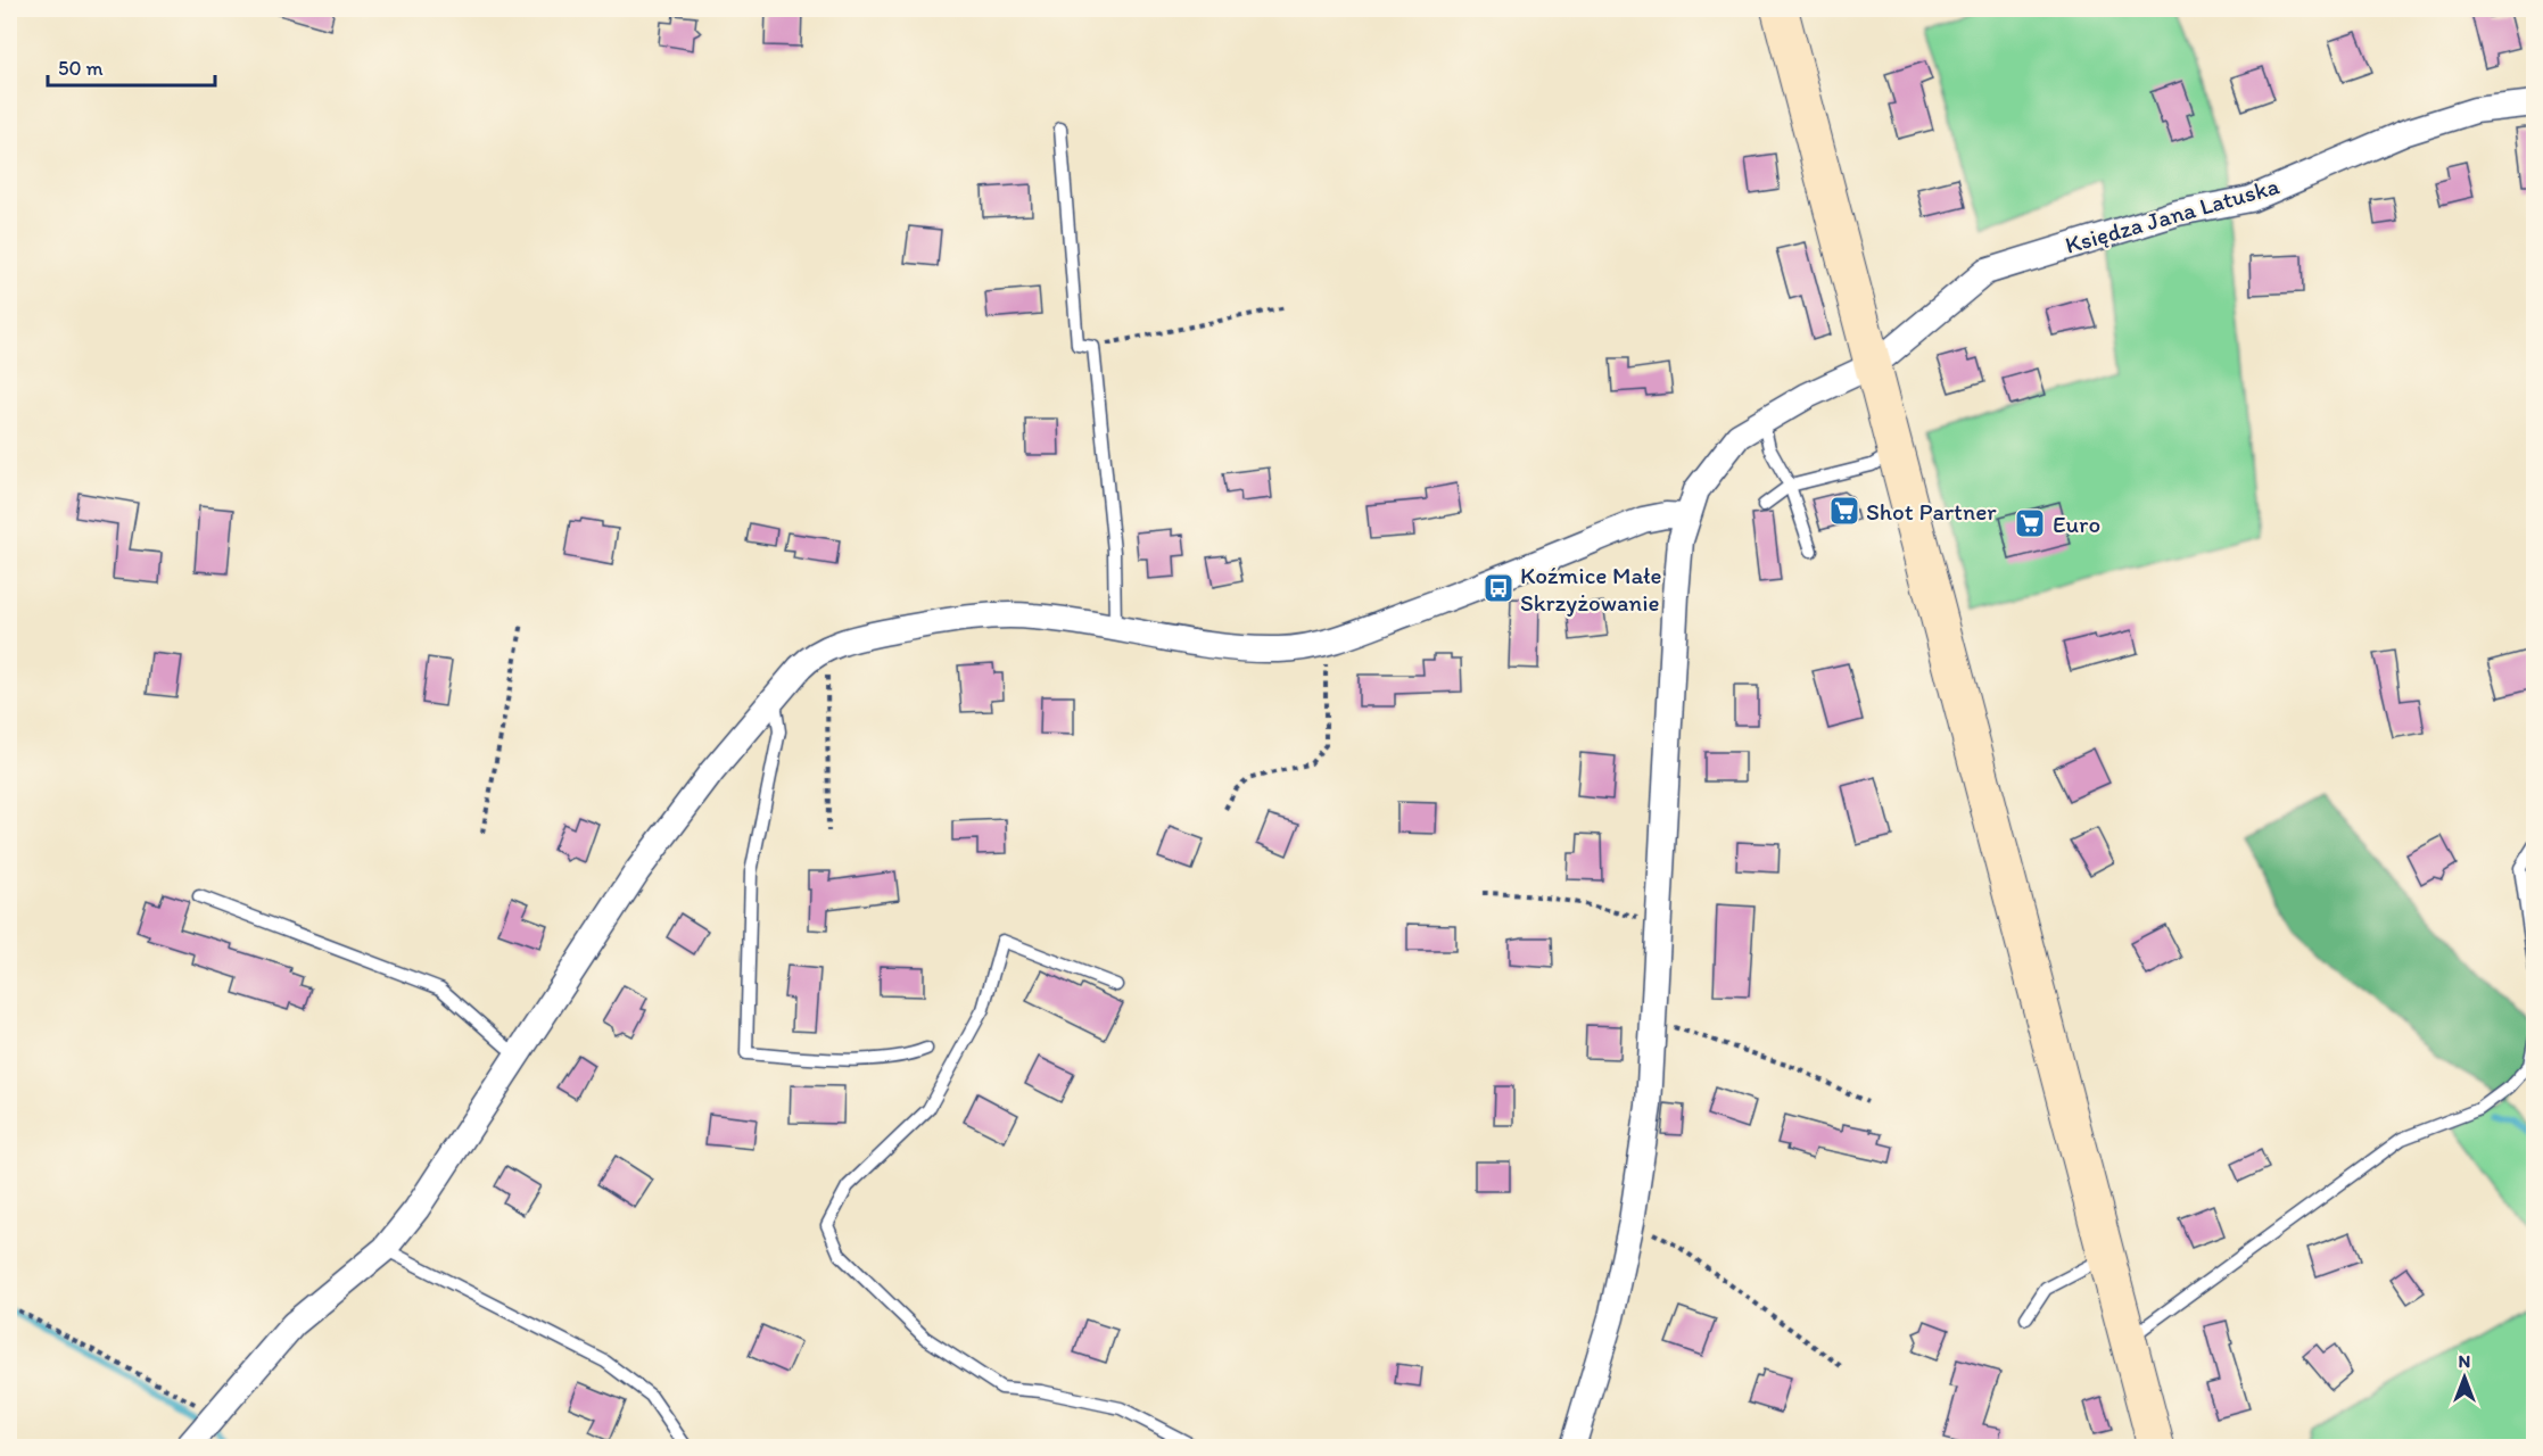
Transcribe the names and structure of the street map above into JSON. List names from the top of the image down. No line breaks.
{"streets":{"street":["Księdza Jana Latuska"]},"places":{"supermarket":["Shot Partner","Euro"],"bus stop":["Koźmice Małe Skrzyżowanie"]},"scale_bar":"50 m","north":"top"}
